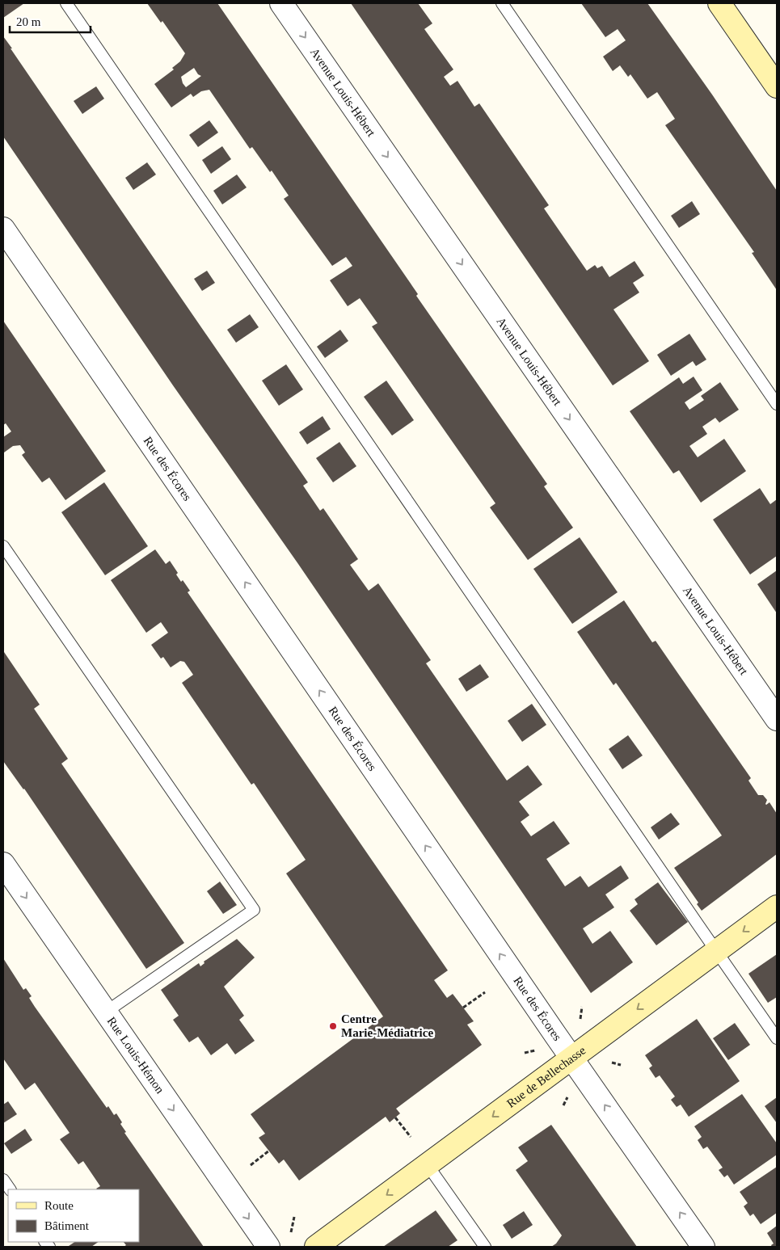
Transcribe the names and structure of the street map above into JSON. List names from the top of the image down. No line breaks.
{"streets":{"street":["Avenue Louis-Hébert","Rue des Écores","Rue Louis-Hémon","Rue de Bellechasse"]},"crossings":[["Rue des Écores","Rue de Bellechasse"]],"one_way":["Avenue Louis-Hébert","Rue des Écores","Rue Louis-Hémon","Rue de Bellechasse"],"places":["Centre Marie-Médiatrice"],"legend":["Route","Bâtiment"],"scale_bar":"20 m"}
